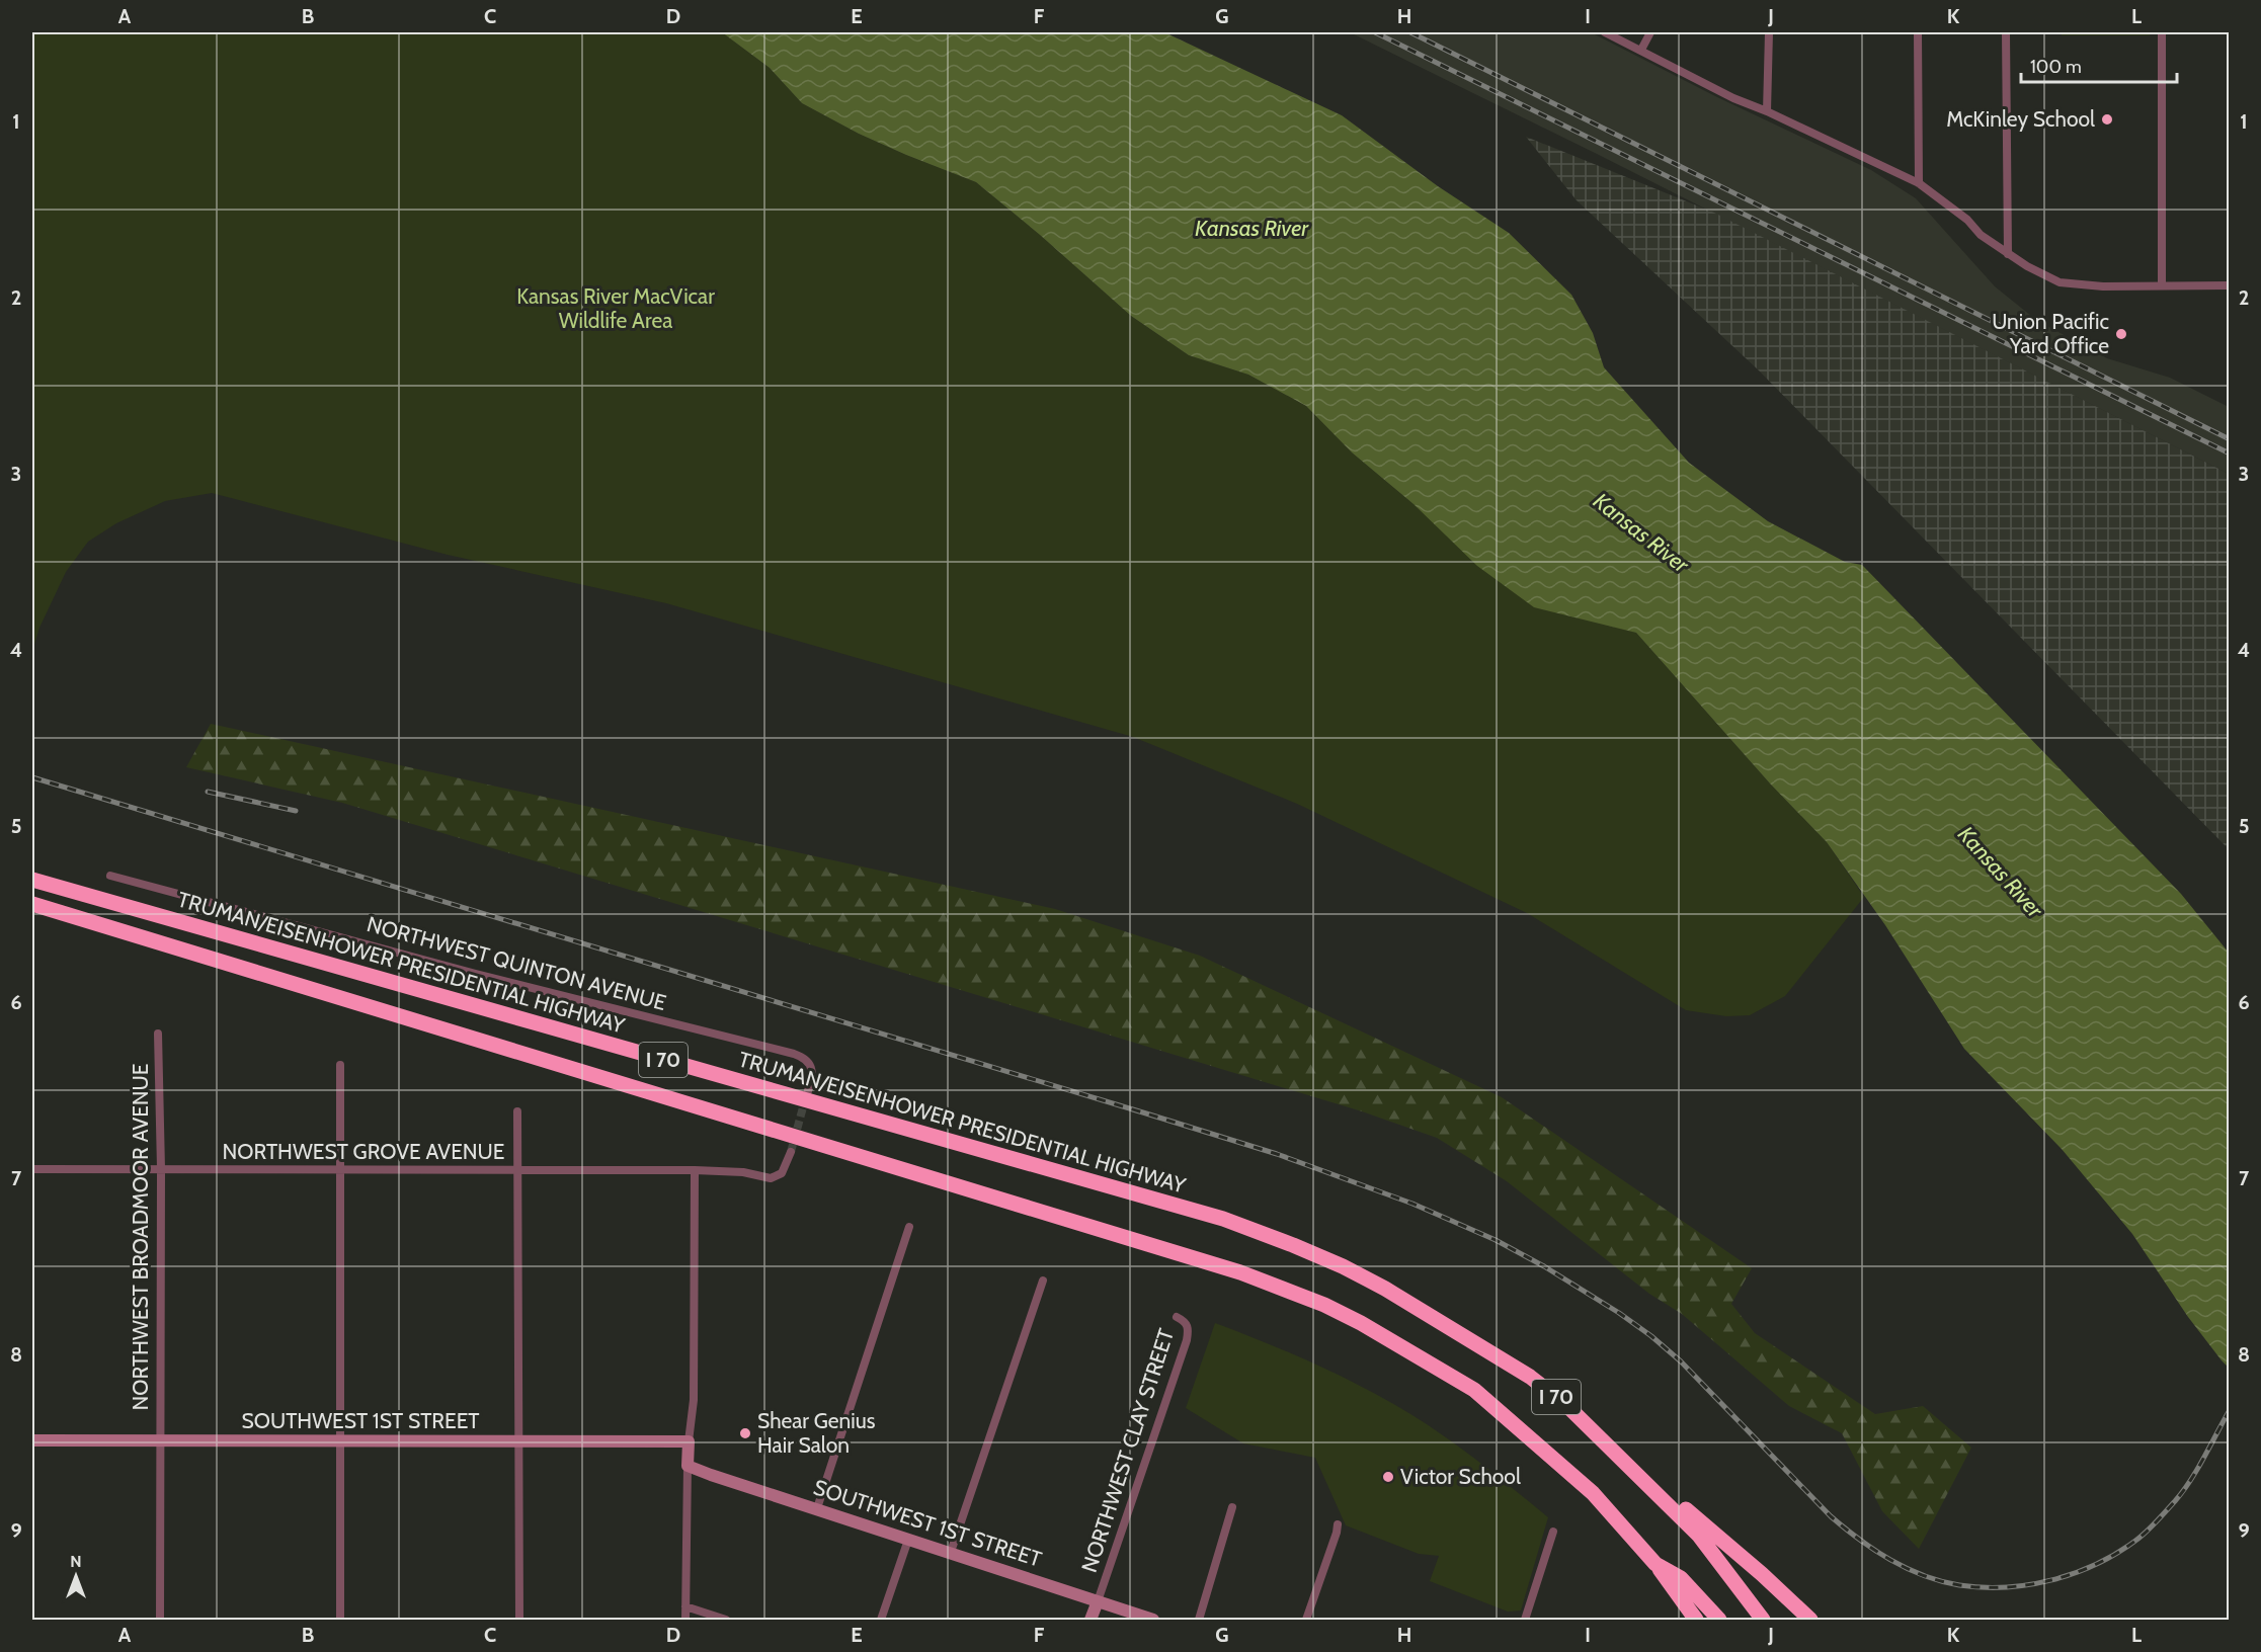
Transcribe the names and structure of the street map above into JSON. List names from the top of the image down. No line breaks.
{"streets":{"highway":["TRUMAN/EISENHOWER PRESIDENTIAL HIGHWAY","I 70"],"street":["NORTHWEST QUINTON AVENUE","NORTHWEST GROVE AVENUE","NORTHWEST BROADMOOR AVENUE","SOUTHWEST 1ST STREET","NORTHWEST CLAY STREET"]},"crossings":[["NORTHWEST GROVE AVENUE","NORTHWEST BROADMOOR AVENUE"],["NORTHWEST BROADMOOR AVENUE","SOUTHWEST 1ST STREET"],["SOUTHWEST 1ST STREET","NORTHWEST CLAY STREET"]],"water":["Kansas River"],"parks":["Kansas River MacVicar Wildlife Area"],"places":["McKinley School","Union Pacific Yard Office","Shear Genius Hair Salon","Victor School"],"scale_bar":"100 m","north":"top","grid":{"columns":["A","B","C","D","E","F","G","H","I","J","K","L"],"rows":["1","2","3","4","5","6","7","8","9"]}}
